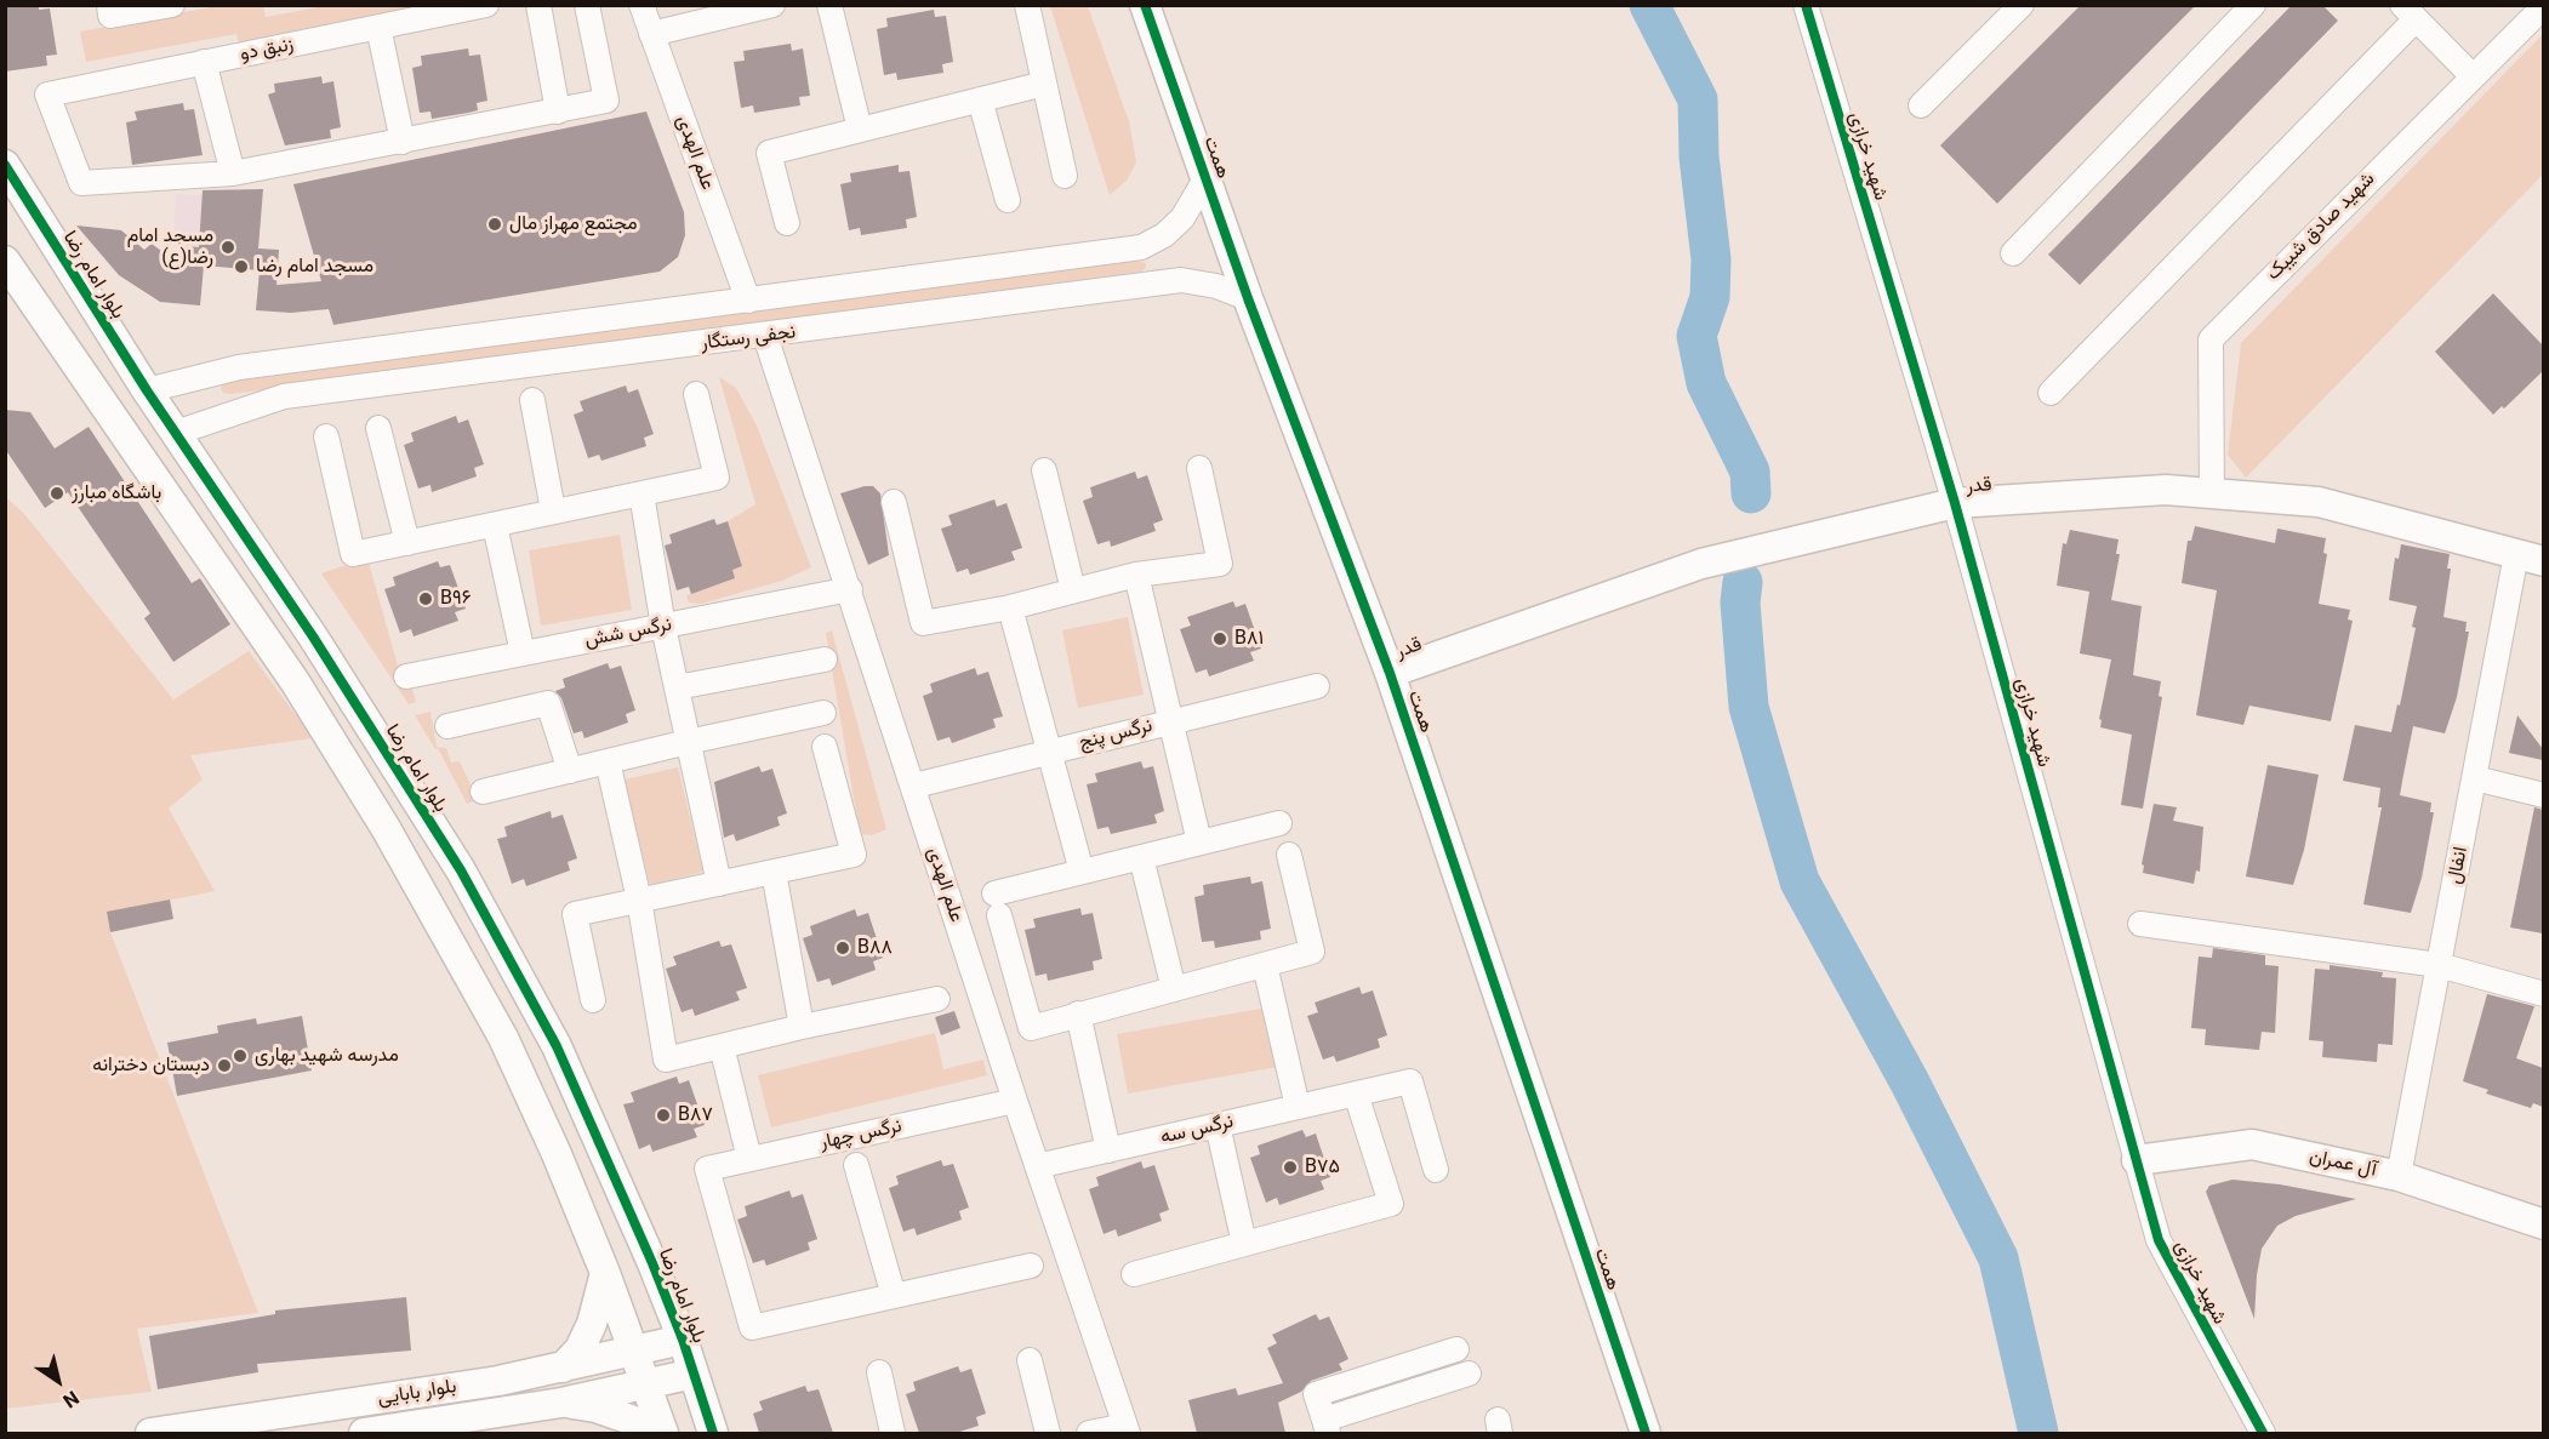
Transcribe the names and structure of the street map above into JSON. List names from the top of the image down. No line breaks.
{"streets":{"street":["زنبق دو","علم الهدی","شهید خرازی","همت","شهید صادق شیبک","بلوار امام رضا","نجفی رستگار","قدر","نرگس شش","نرگس پنج","انفال","نرگس سه","نرگس چهار","آل عمران","بلوار بابایی"]},"crossings":[["علم الهدی","نجفی رستگار"],["علم الهدی","نرگس شش"],["علم الهدی","نرگس پنج"],["علم الهدی","نرگس سه"],["علم الهدی","نرگس چهار"],["شهید خرازی","قدر"],["شهید خرازی","آل عمران"],["همت","نجفی رستگار"],["همت","قدر"],["شهید صادق شیبک","قدر"],["بلوار امام رضا","نجفی رستگار"],["بلوار امام رضا","بلوار بابایی"],["قدر","انفال"],["انفال","آل عمران"]],"places":["مجتمع مهراز مال","مسجد امام رضا(ع)","مسجد امام رضا","باشگاه مبارز","B۹۶","B۸۱","B۸۸","مدرسه شهید بهاری","دبستان دخترانه","B۸۷","B۷۵"],"north":"bottom right"}
